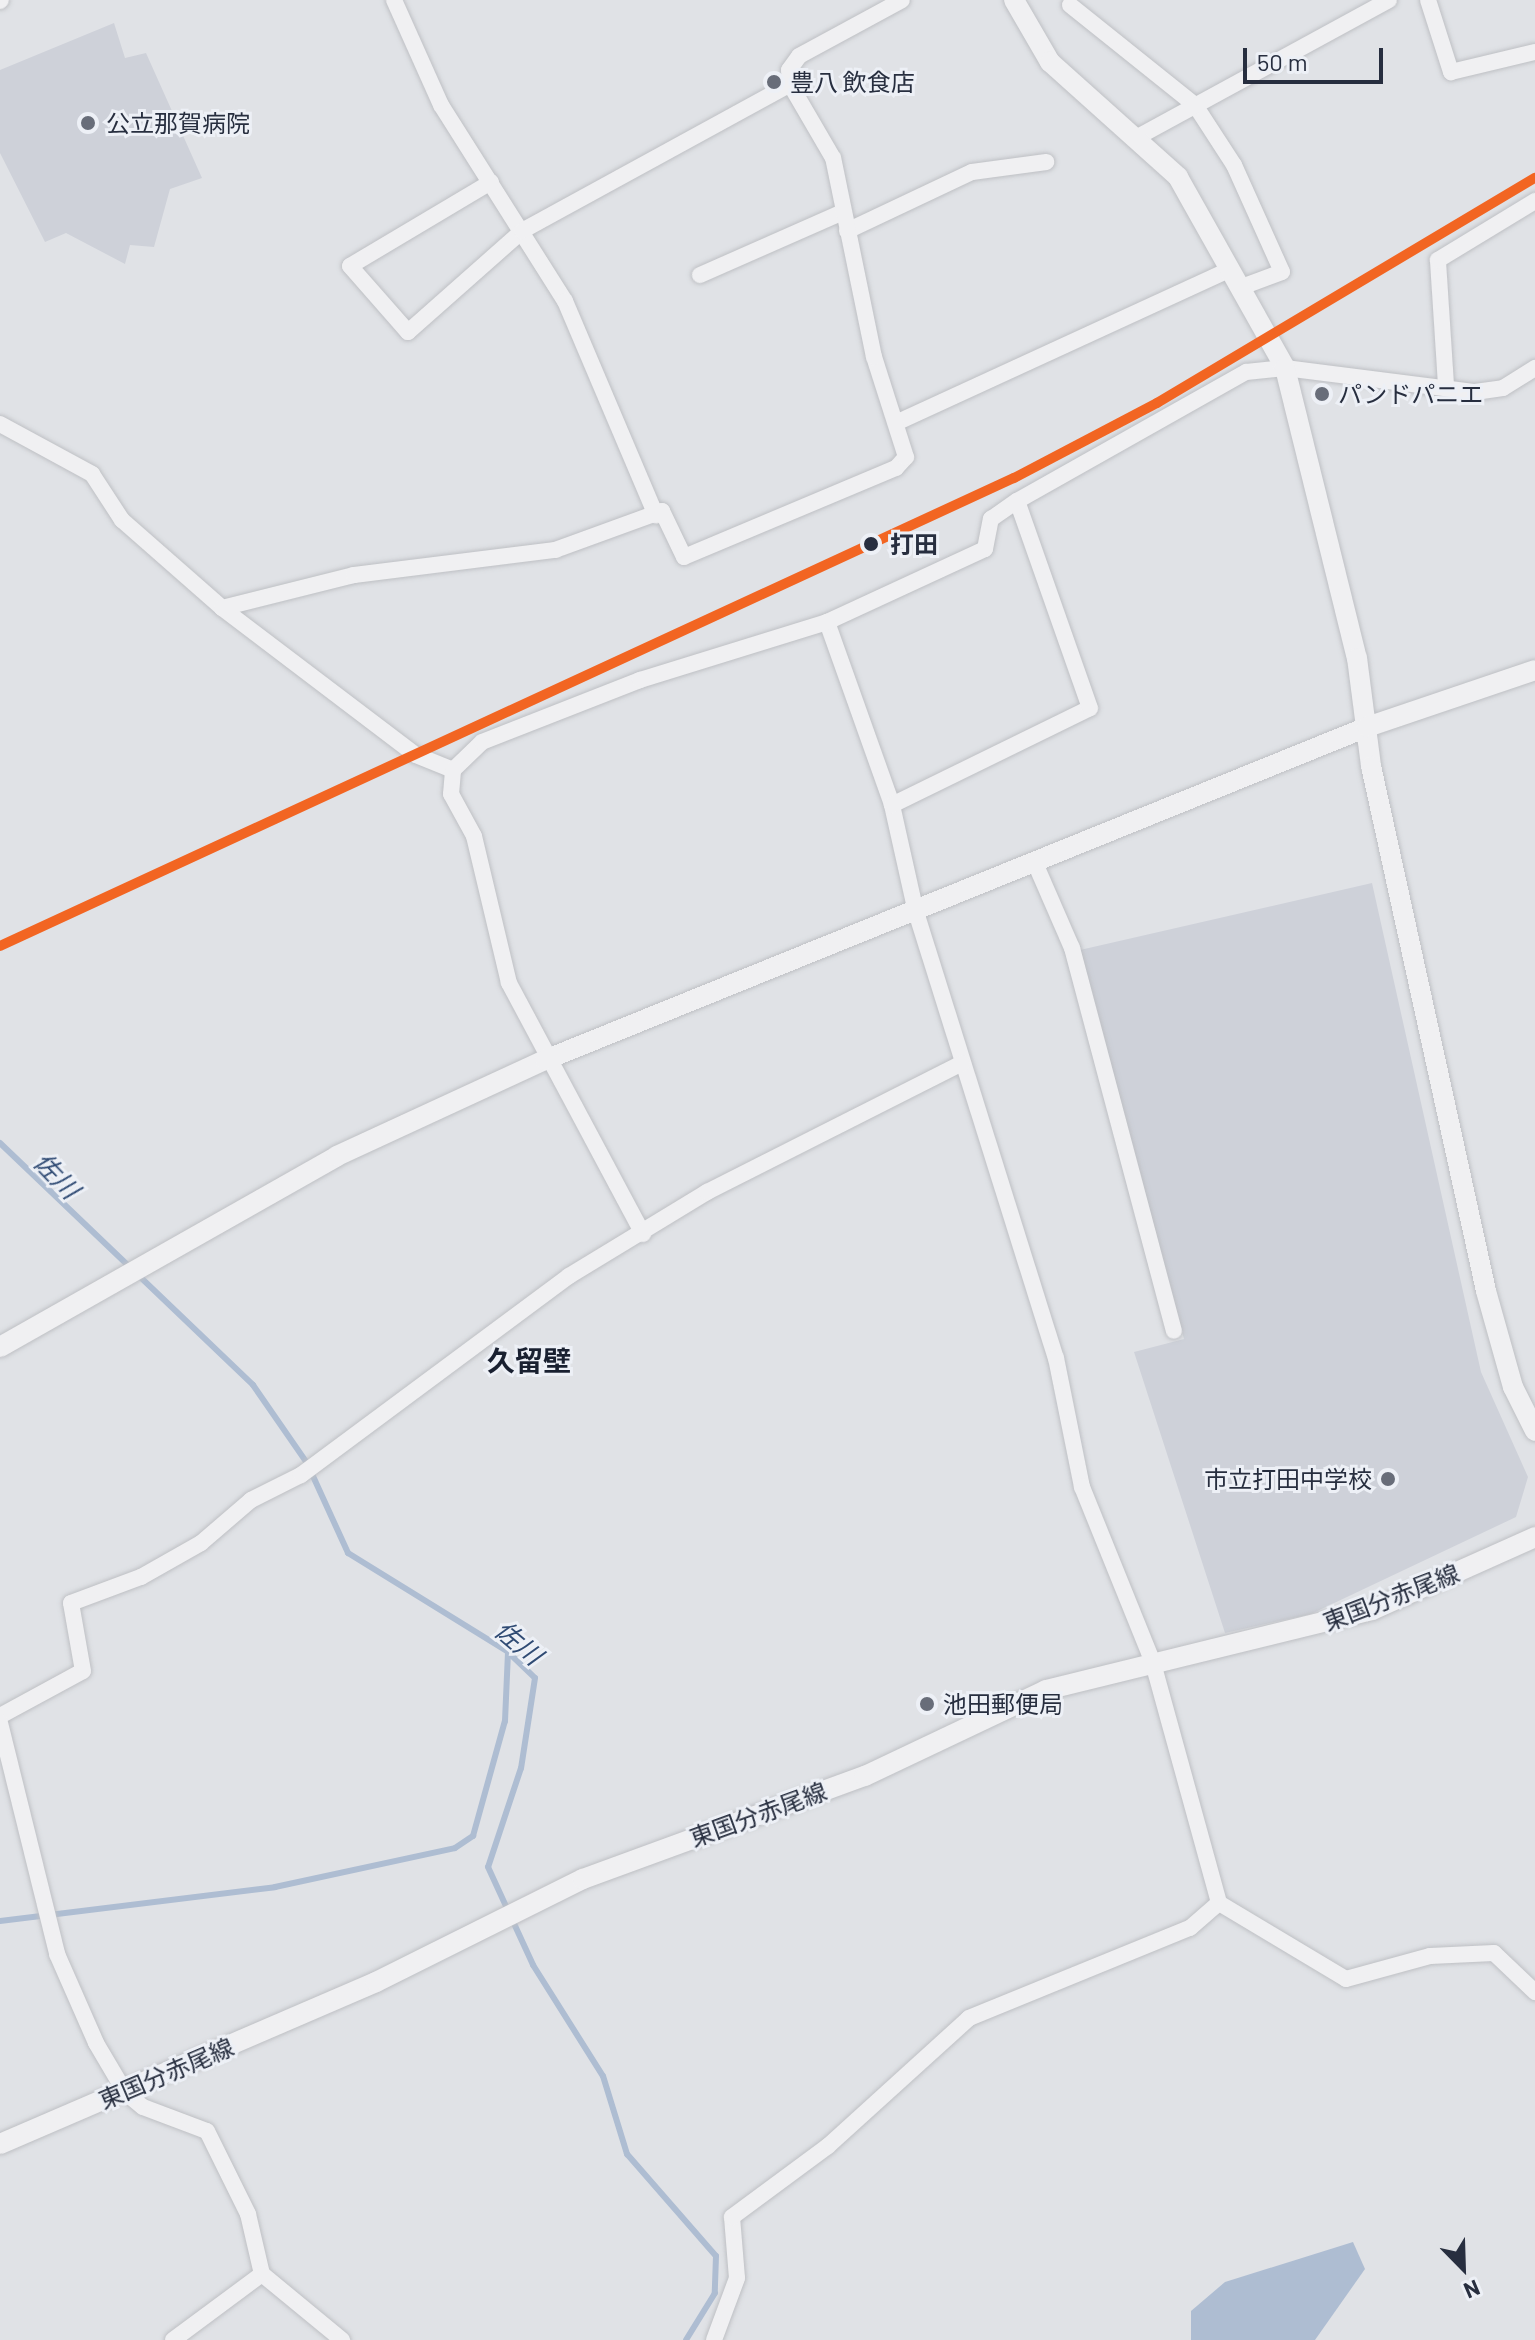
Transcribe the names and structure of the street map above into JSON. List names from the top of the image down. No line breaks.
{"streets":{"street":["東国分赤尾線"]},"districts":["久留壁"],"water":["佐川"],"places":["豊八 飲食店","公立那賀病院","パンドパニエ","打田","市立打田中学校","池田郵便局"],"scale_bar":"50 m","north":"bottom right"}
